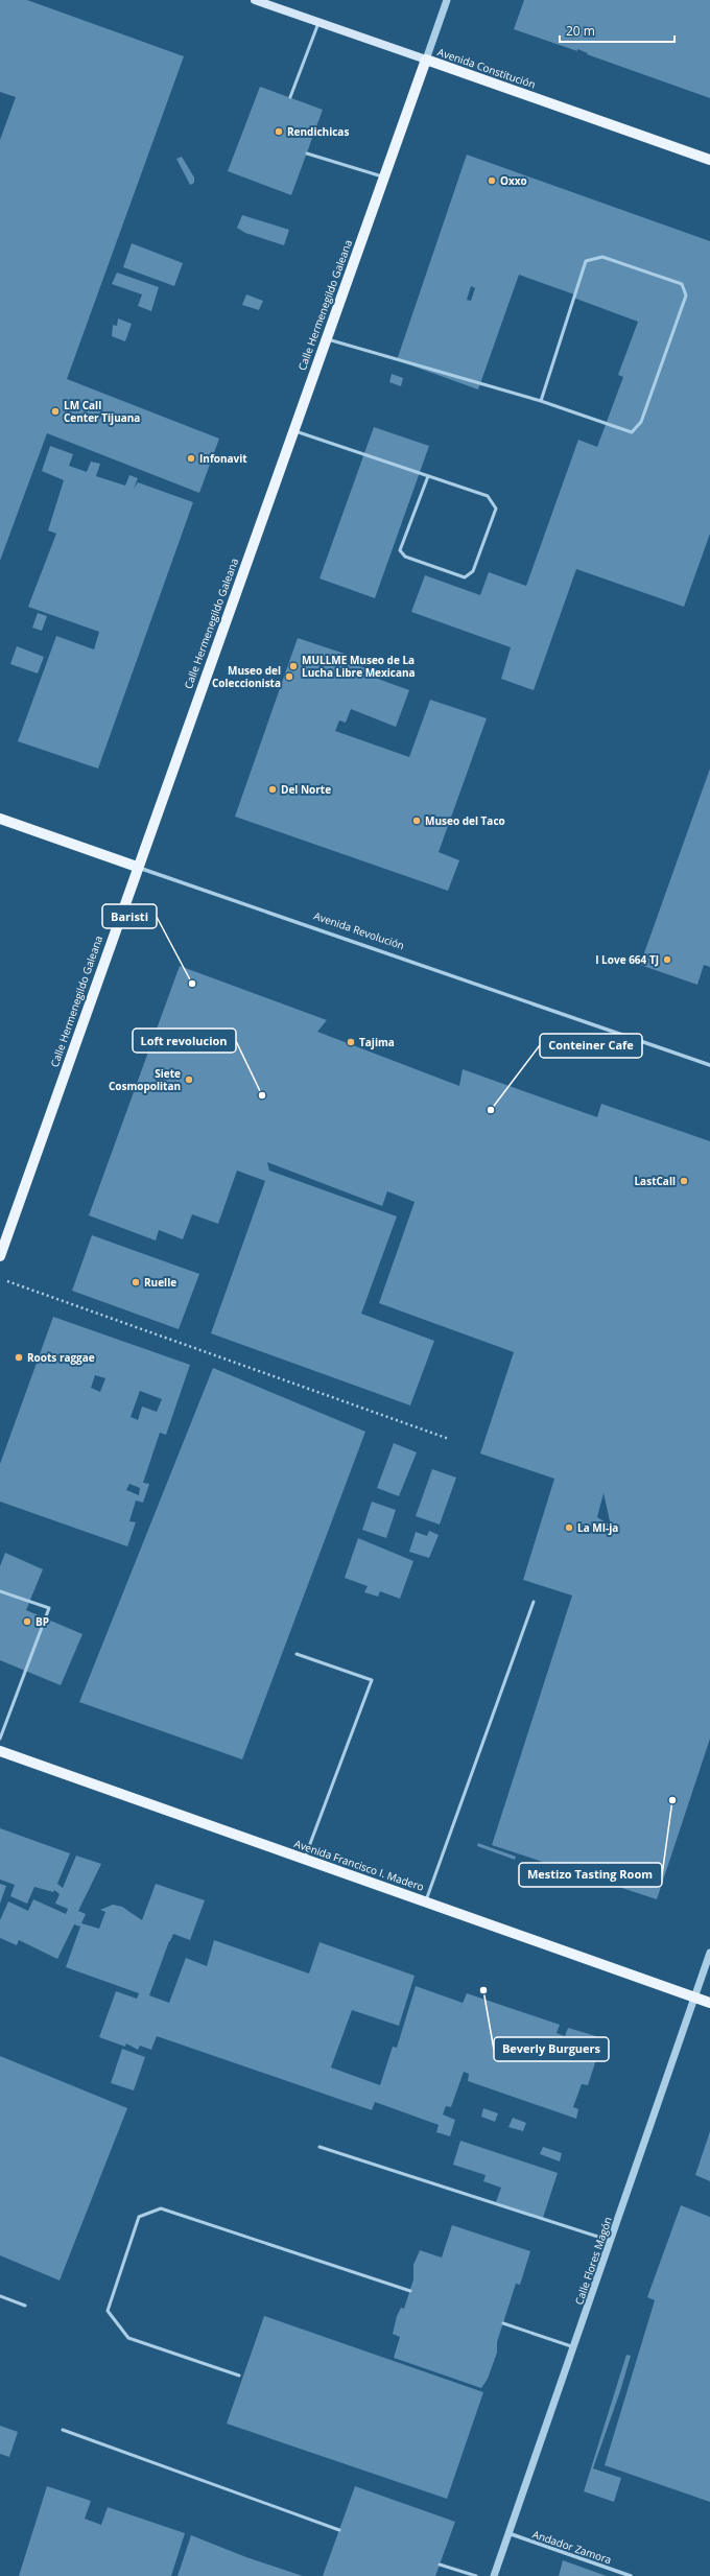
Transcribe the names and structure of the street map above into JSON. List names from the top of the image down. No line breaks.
{"streets":{"main road":["Avenida Constitución","Calle Hermenegildo Galeana","Avenida Revolución","Avenida Francisco I. Madero"],"street":["Calle Flores Magón","Andador Zamora"]},"crossings":[["Avenida Constitución","Calle Hermenegildo Galeana"],["Calle Hermenegildo Galeana","Avenida Revolución"],["Avenida Francisco I. Madero","Calle Flores Magón"],["Calle Flores Magón","Andador Zamora"]],"places":["Rendichicas","Oxxo","LM Call Center Tijuana","Infonavit","MULLME Museo de La Lucha Libre Mexicana","Museo del Coleccionista","Del Norte","Museo del Taco","I Love 664 TJ","Baristi","Tajima","Siete Cosmopolitan","Loft revolucion","Conteiner Cafe","LastCall","Ruelle","Roots raggae","La MI-ja","BP","Mestizo Tasting Room","Beverly Burguers"],"scale_bar":"20 m"}
